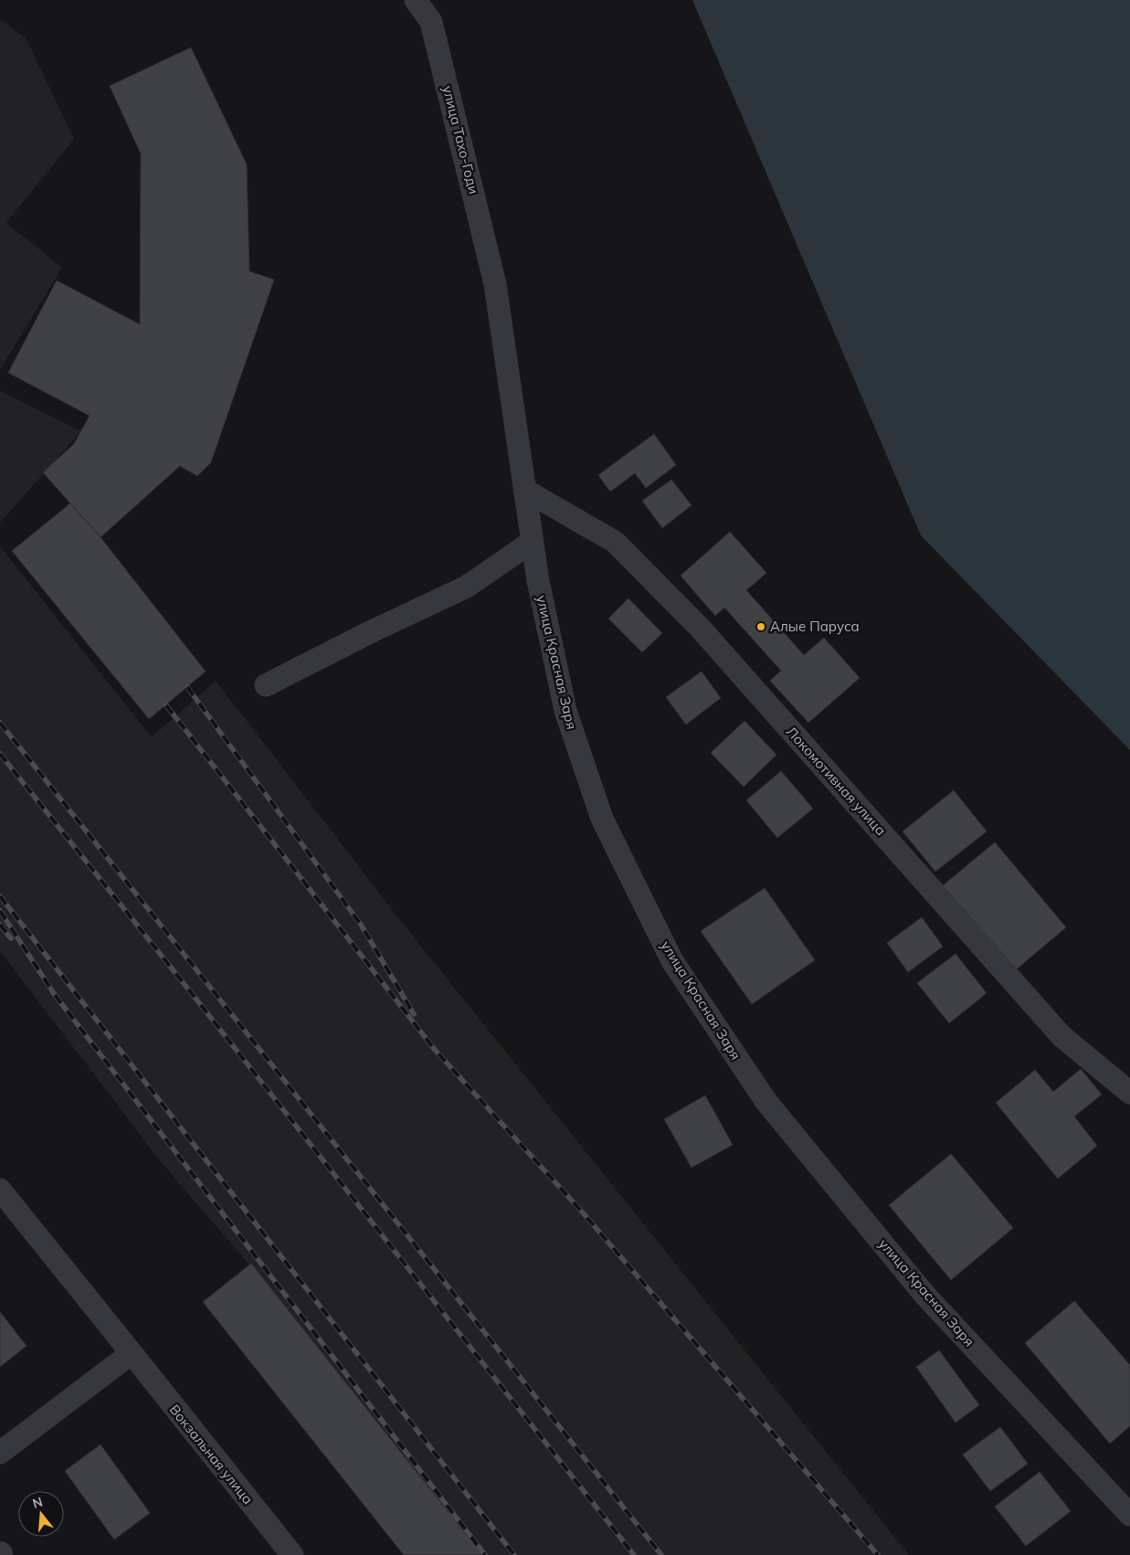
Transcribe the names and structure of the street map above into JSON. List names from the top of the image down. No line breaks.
{"streets":{"street":["улица Тахо-Годи","улица Красная Заря","Локомотивная улица","Вокзальная улица"]},"crossings":[["улица Тахо-Годи","улица Красная Заря"],["улица Красная Заря","Локомотивная улица"]],"places":["Алые Паруса"],"north":"top"}
